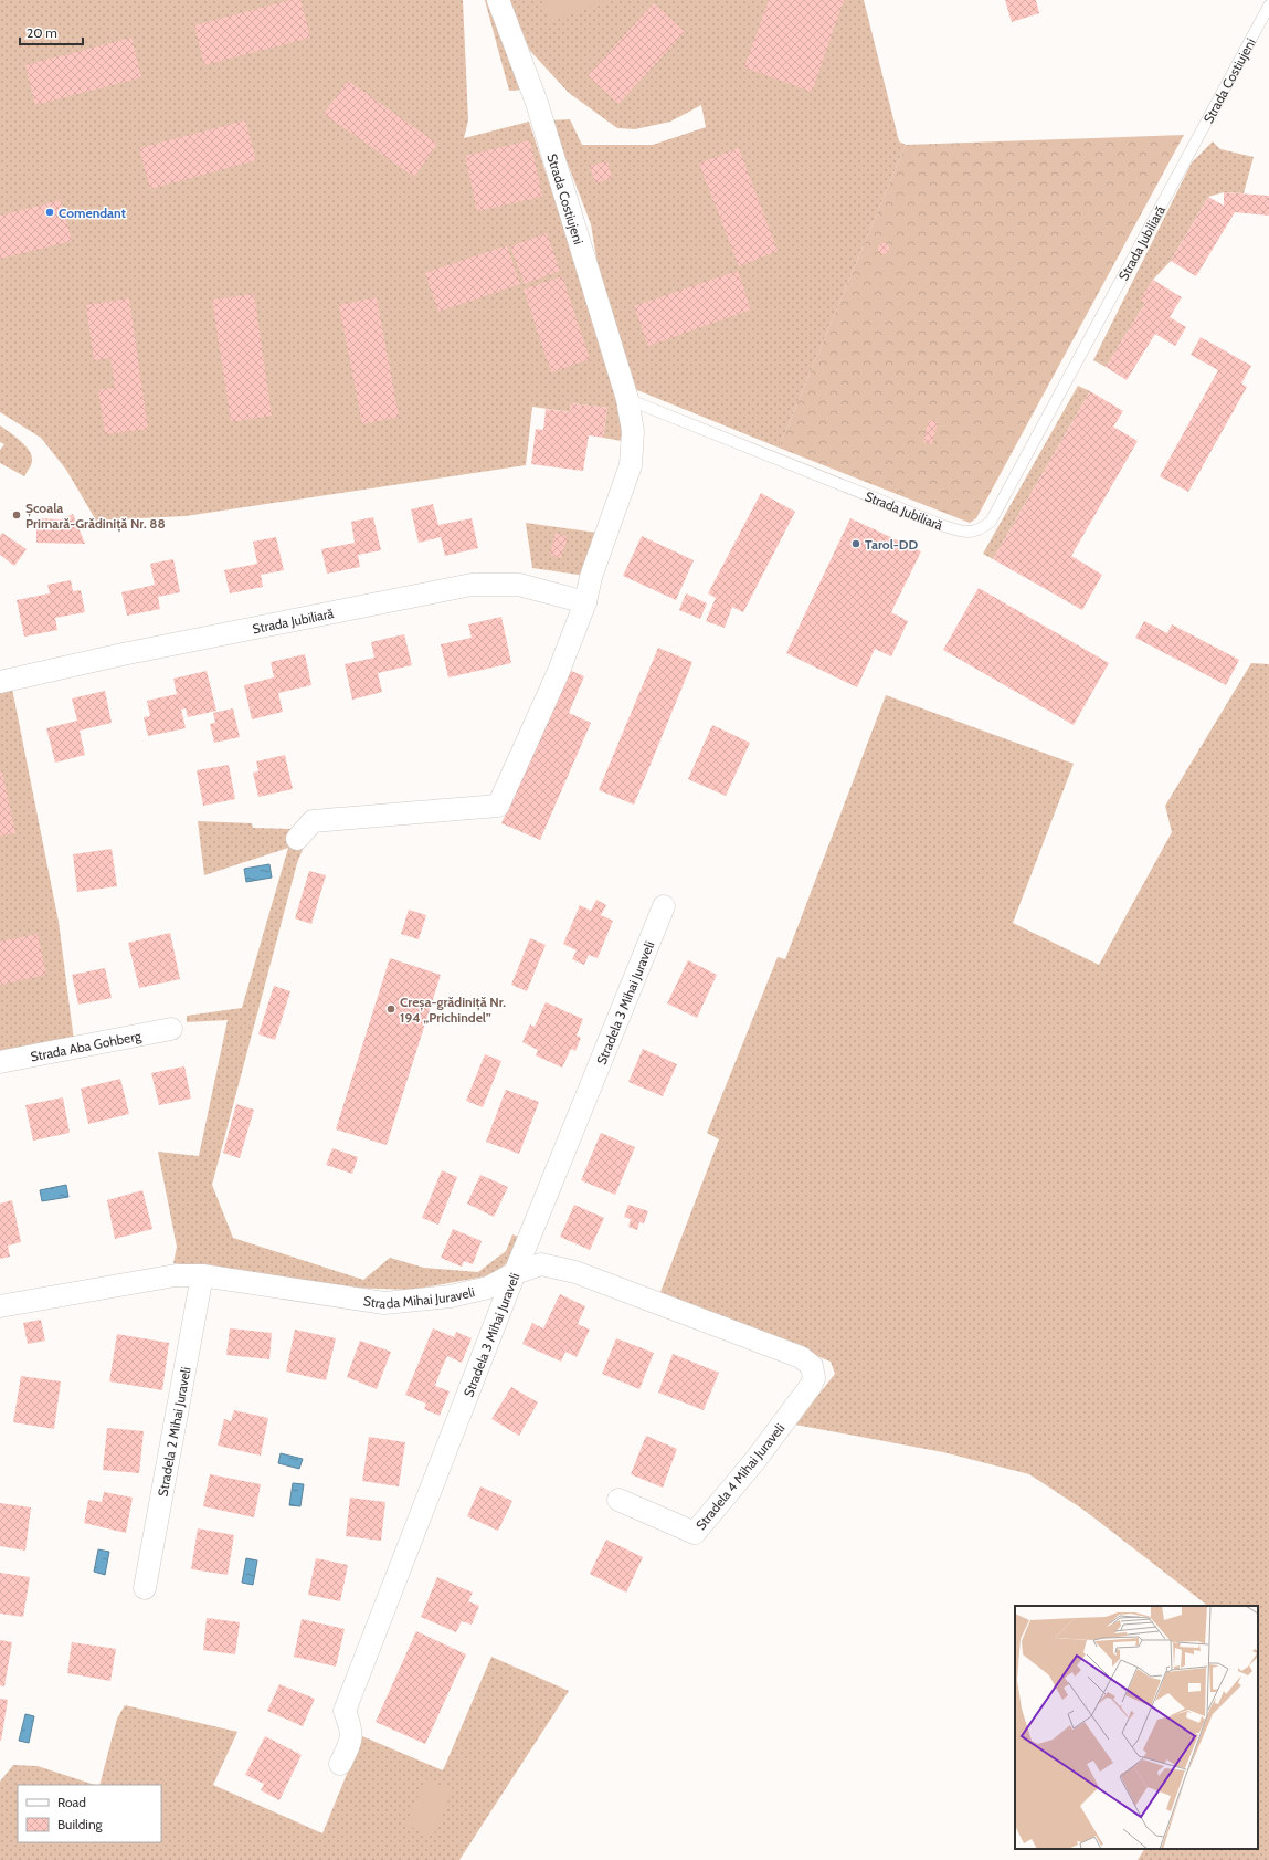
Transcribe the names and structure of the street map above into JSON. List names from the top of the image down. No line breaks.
{"streets":{"street":["Strada Costiujeni","Strada Jubiliară","Stradela 3 Mihai Juraveli","Strada Aba Gohberg","Strada Mihai Juraveli","Stradela 2 Mihai Juraveli","Stradela 4 Mihai Juraveli"]},"crossings":[["Strada Costiujeni","Strada Jubiliară"],["Stradela 3 Mihai Juraveli","Strada Mihai Juraveli"],["Strada Mihai Juraveli","Stradela 2 Mihai Juraveli"],["Strada Mihai Juraveli","Stradela 4 Mihai Juraveli"]],"places":["Comendant","Școala Primară-Grădiniță Nr. 88","Tarol-DD","Creșa-grădiniță Nr. 194 „Prichindel”"],"legend":["Road","Building"],"scale_bar":"20 m"}
